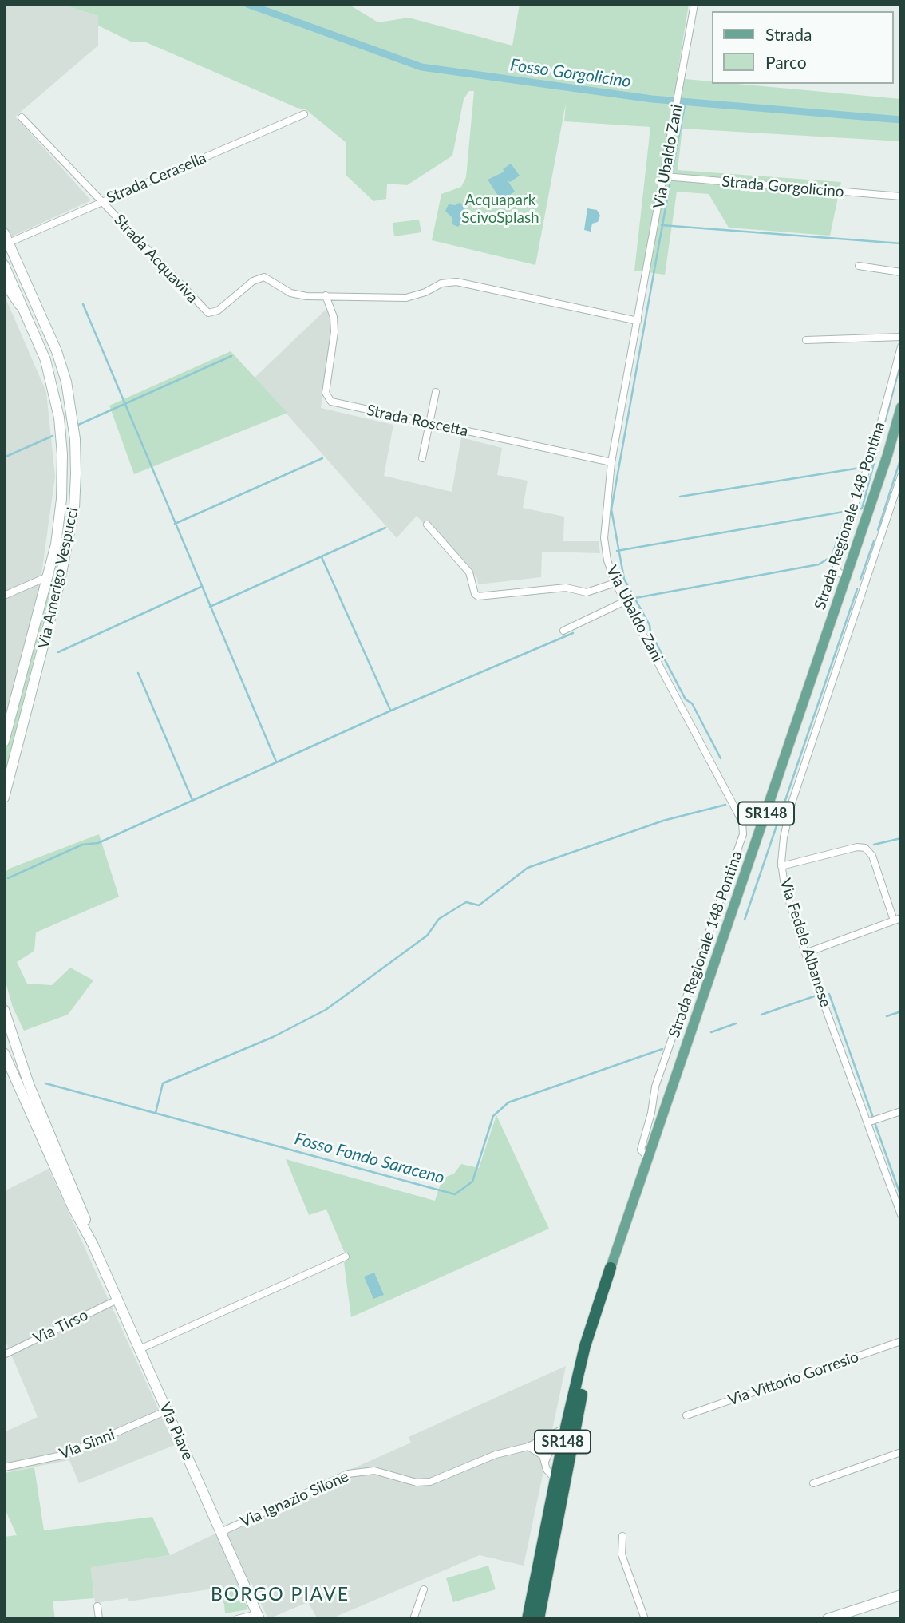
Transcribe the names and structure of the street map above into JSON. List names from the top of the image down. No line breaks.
{"streets":{"highway":["Strada Regionale 148 Pontina","SR148"],"street":["Via Ubaldo Zani","Strada Cerasella","Strada Gorgolicino","Strada Acquaviva","Strada Roscetta","Via Amerigo Vespucci","Via Fedele Albanese","Via Tirso","Via Vittorio Gorresio","Via Piave","Via Sinni","Via Ignazio Silone"]},"crossings":[["Via Ubaldo Zani","Strada Gorgolicino"],["Via Ubaldo Zani","Strada Acquaviva"],["Via Ubaldo Zani","Strada Roscetta"],["Via Ubaldo Zani","Strada Regionale 148 Pontina"],["Strada Cerasella","Strada Acquaviva"],["Strada Cerasella","Via Amerigo Vespucci"],["Strada Acquaviva","Strada Roscetta"],["Strada Regionale 148 Pontina","Via Ignazio Silone"],["Via Tirso","Via Piave"],["Via Piave","Via Sinni"],["Via Piave","Via Ignazio Silone"]],"districts":["BORGO PIAVE"],"water":["Fosso Gorgolicino","Fosso Fondo Saraceno"],"parks":["Acquapark ScivoSplash"],"legend":["Strada","Parco"]}
